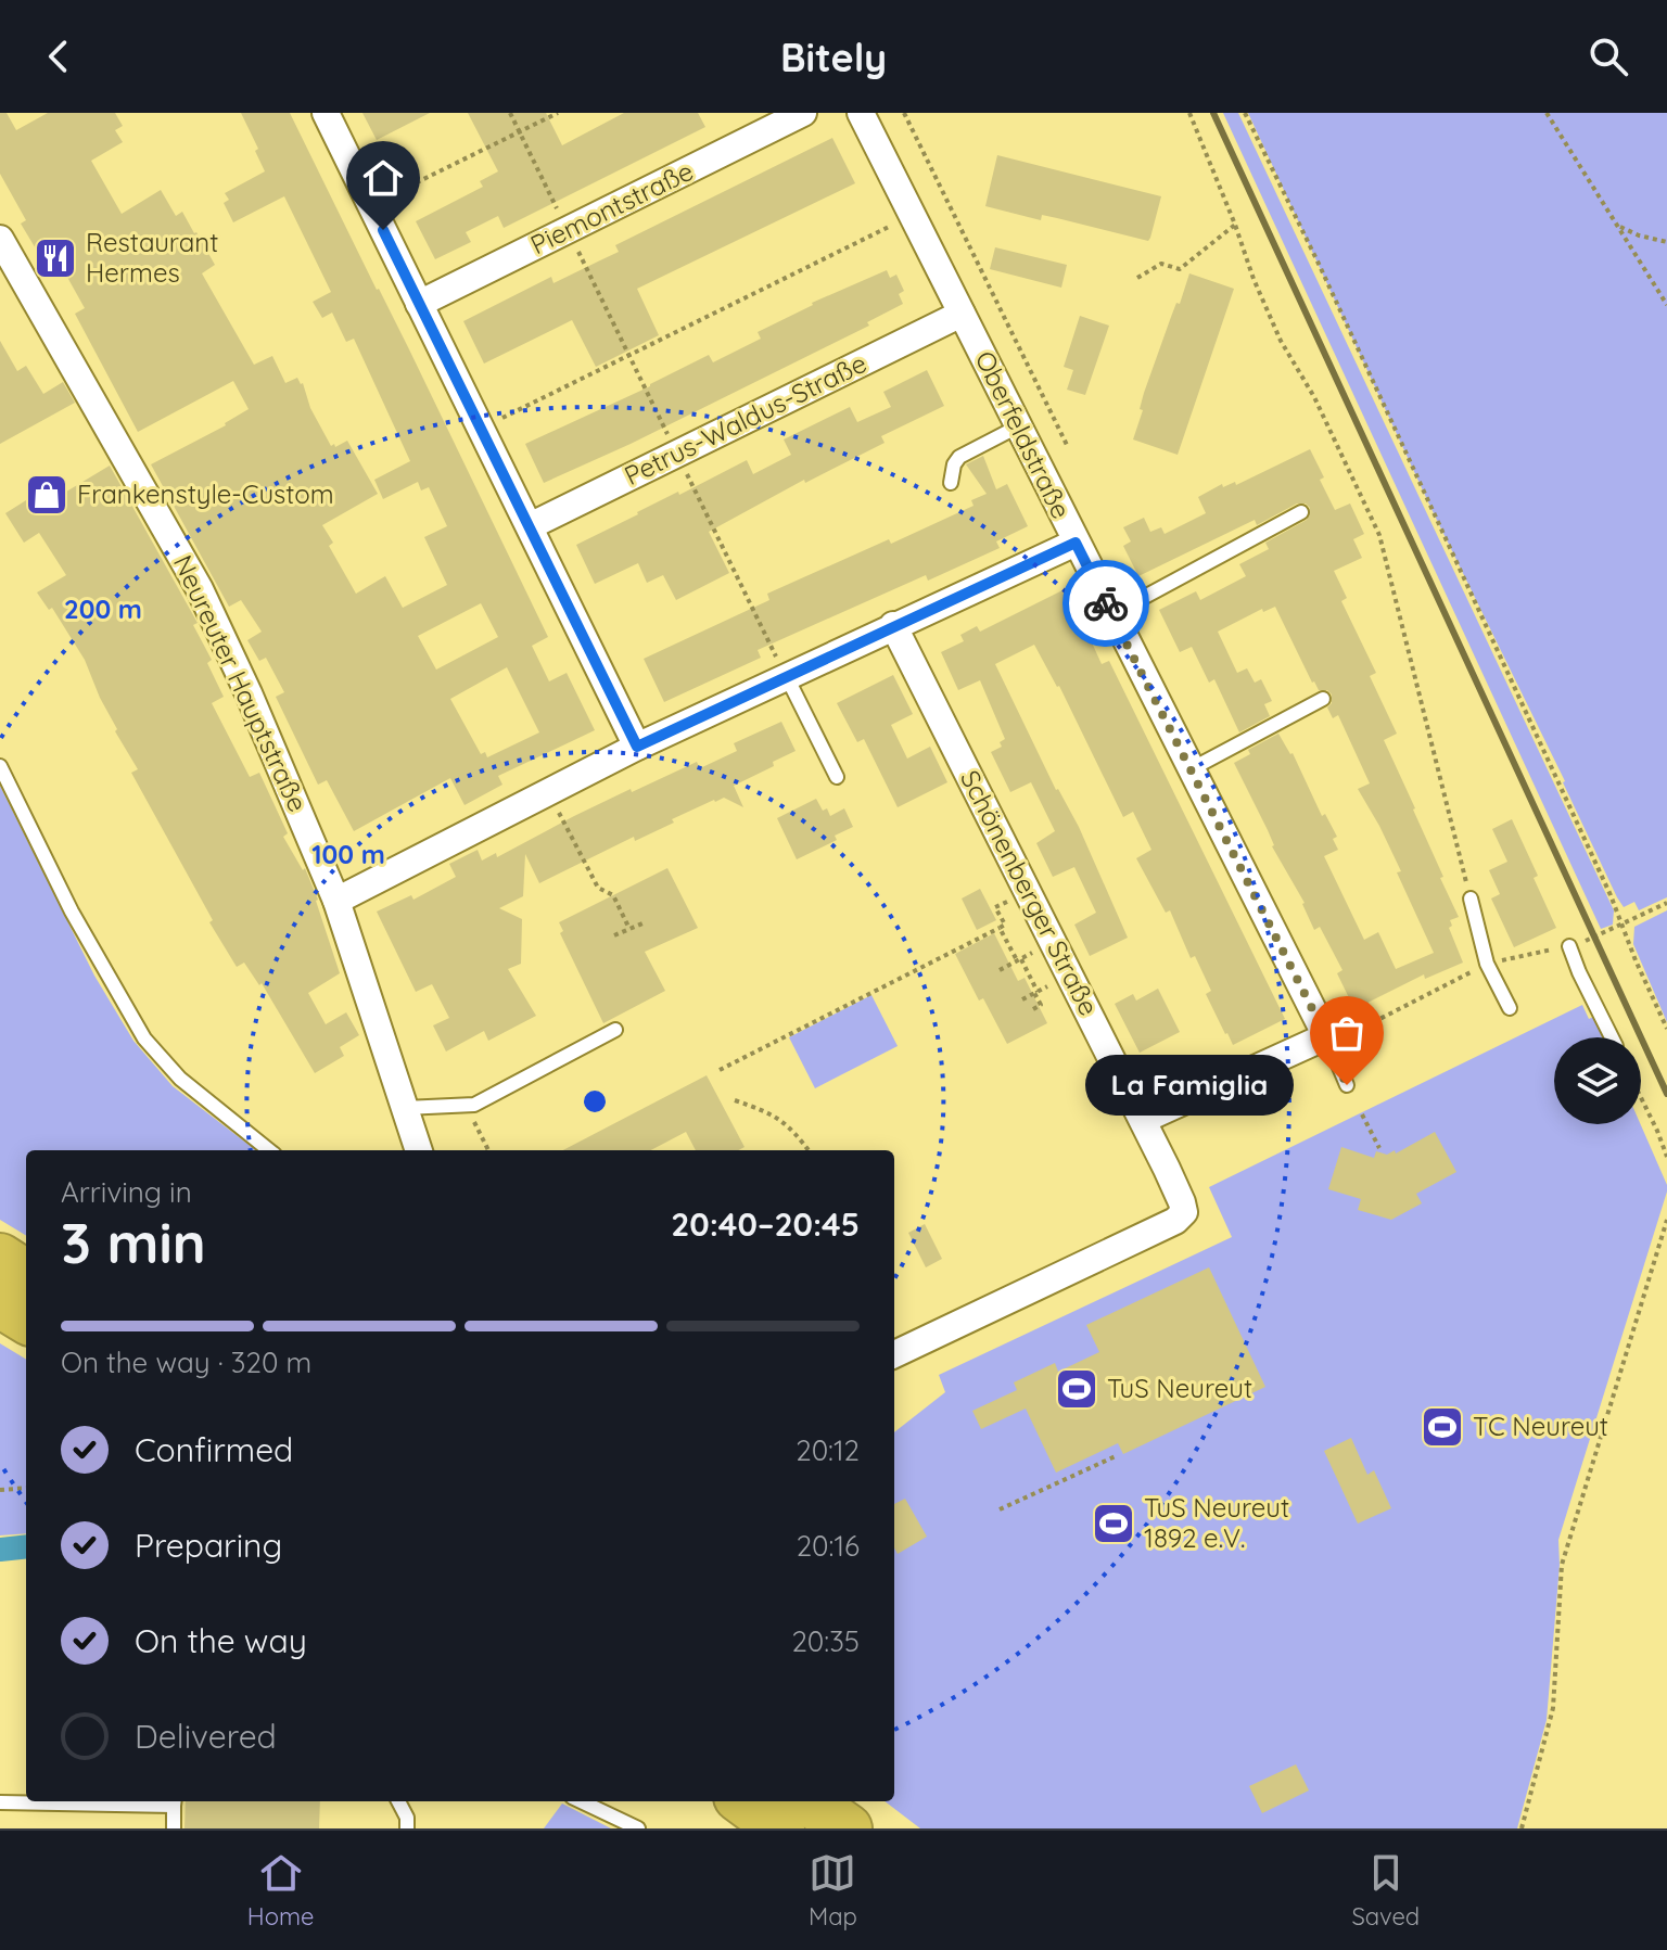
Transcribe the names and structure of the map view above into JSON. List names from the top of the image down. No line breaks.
{"streets":{"street":["Piemontstraße","Petrus-Waldus-Straße","Oberfeldstraße","Neureuter Hauptstraße","Schönenberger Straße"]},"crossings":[["Petrus-Waldus-Straße","Oberfeldstraße"]],"places":{"restaurant":["Restaurant Hermes"],"shop":["Frankenstyle-Custom"],"other":["La Famiglia"],"sports":["TuS Neureut","TC Neureut","TuS Neureut 1892 e.V."]},"page":{"header":"Bitely","bubble":"La Famiglia","heading":["3 min","Arriving in","20:40–20:45"],"bar":"On the way · 320 m","list":[["Confirmed","20:12"],["Preparing","20:16"],["On the way","20:35"],"Delivered"],"tabs":["Home","Map","Saved"]},"rings":["200 m","100 m"]}
